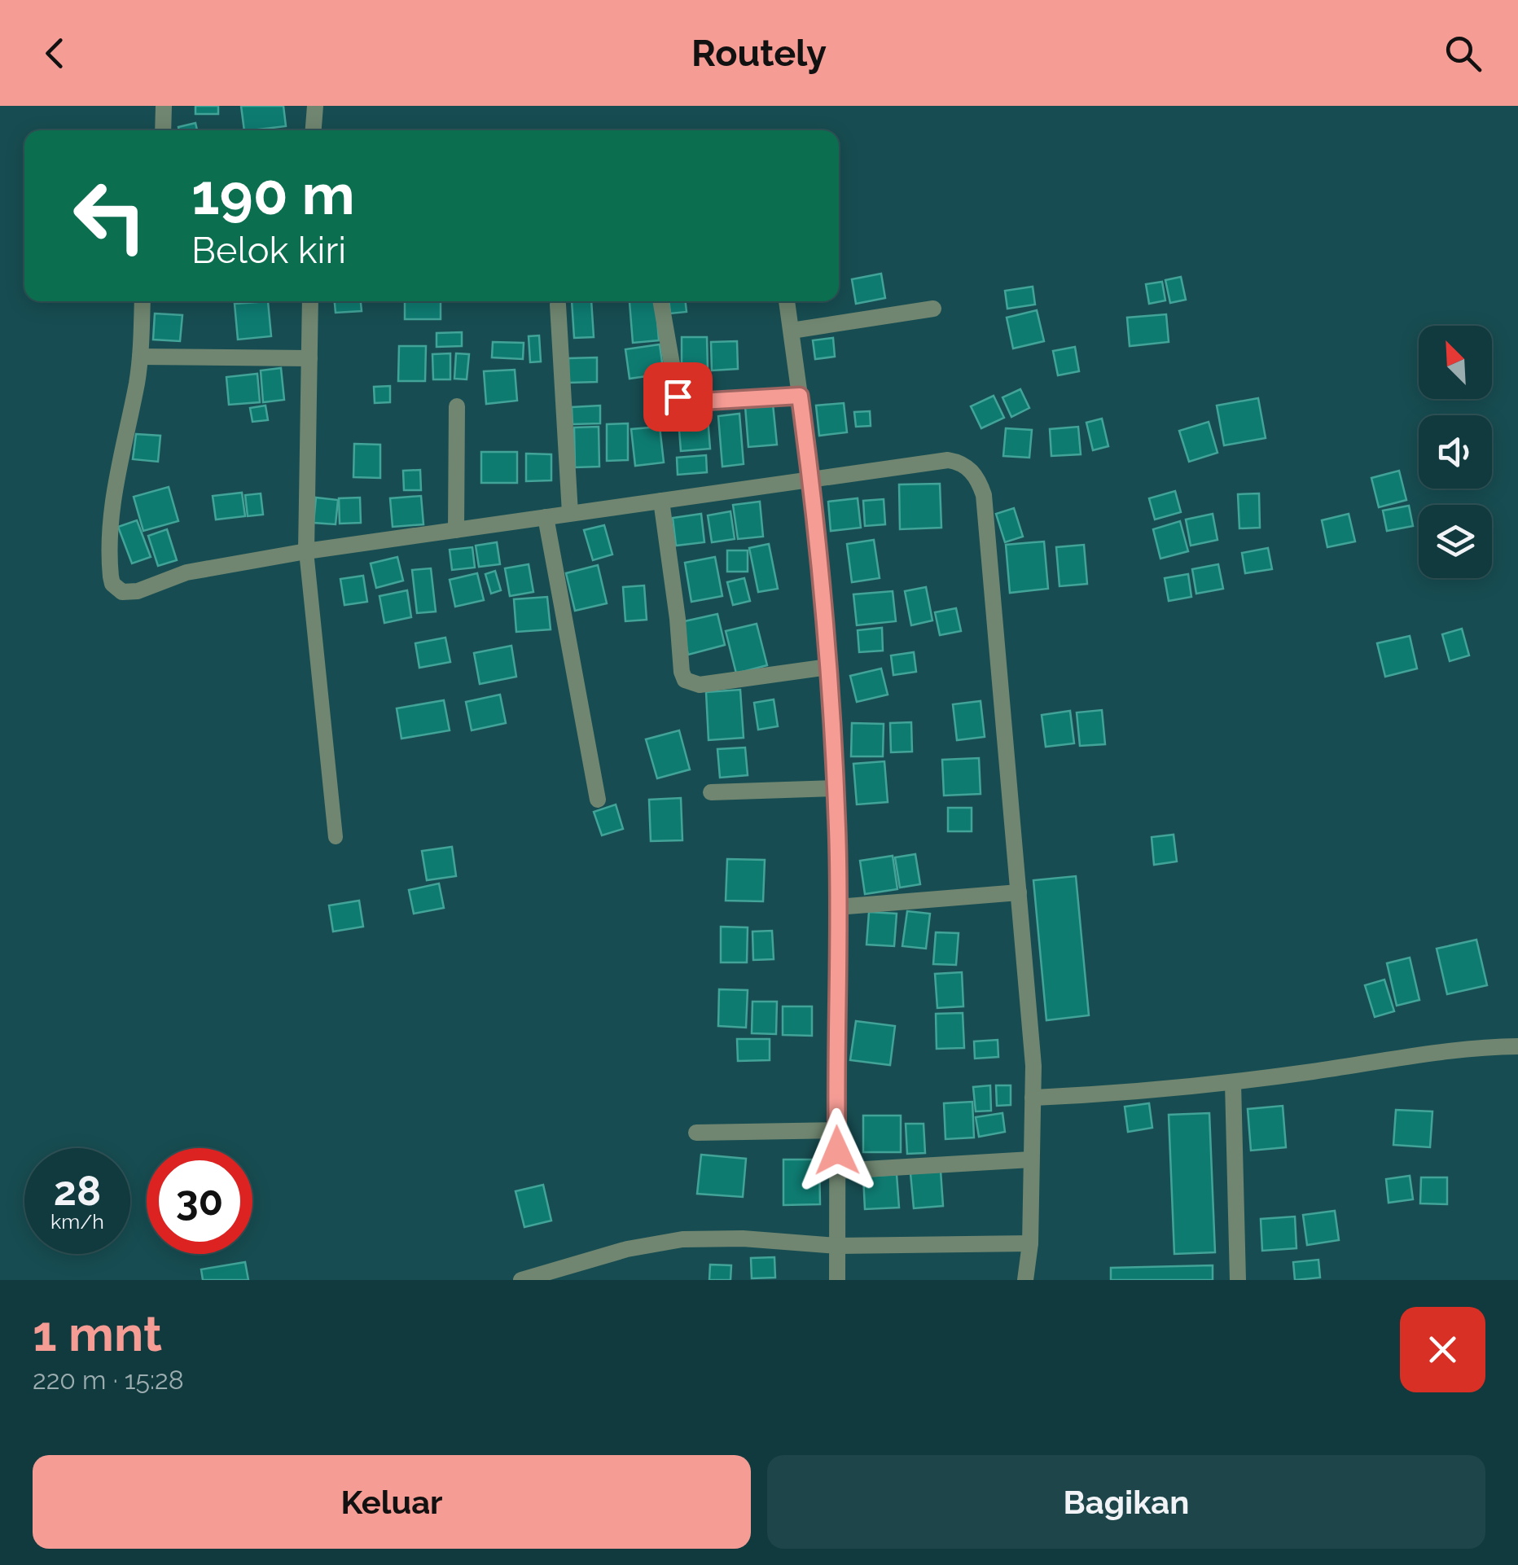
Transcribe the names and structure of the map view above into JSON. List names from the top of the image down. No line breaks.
{"north":"top left","page":{"header":"Routely","turn":["190 m","Belok kiri"],"speed":"28 km/h","limit":"30","heading":["1 mnt","220 m · 15:28"],"buttons":["Keluar","Bagikan"]}}
